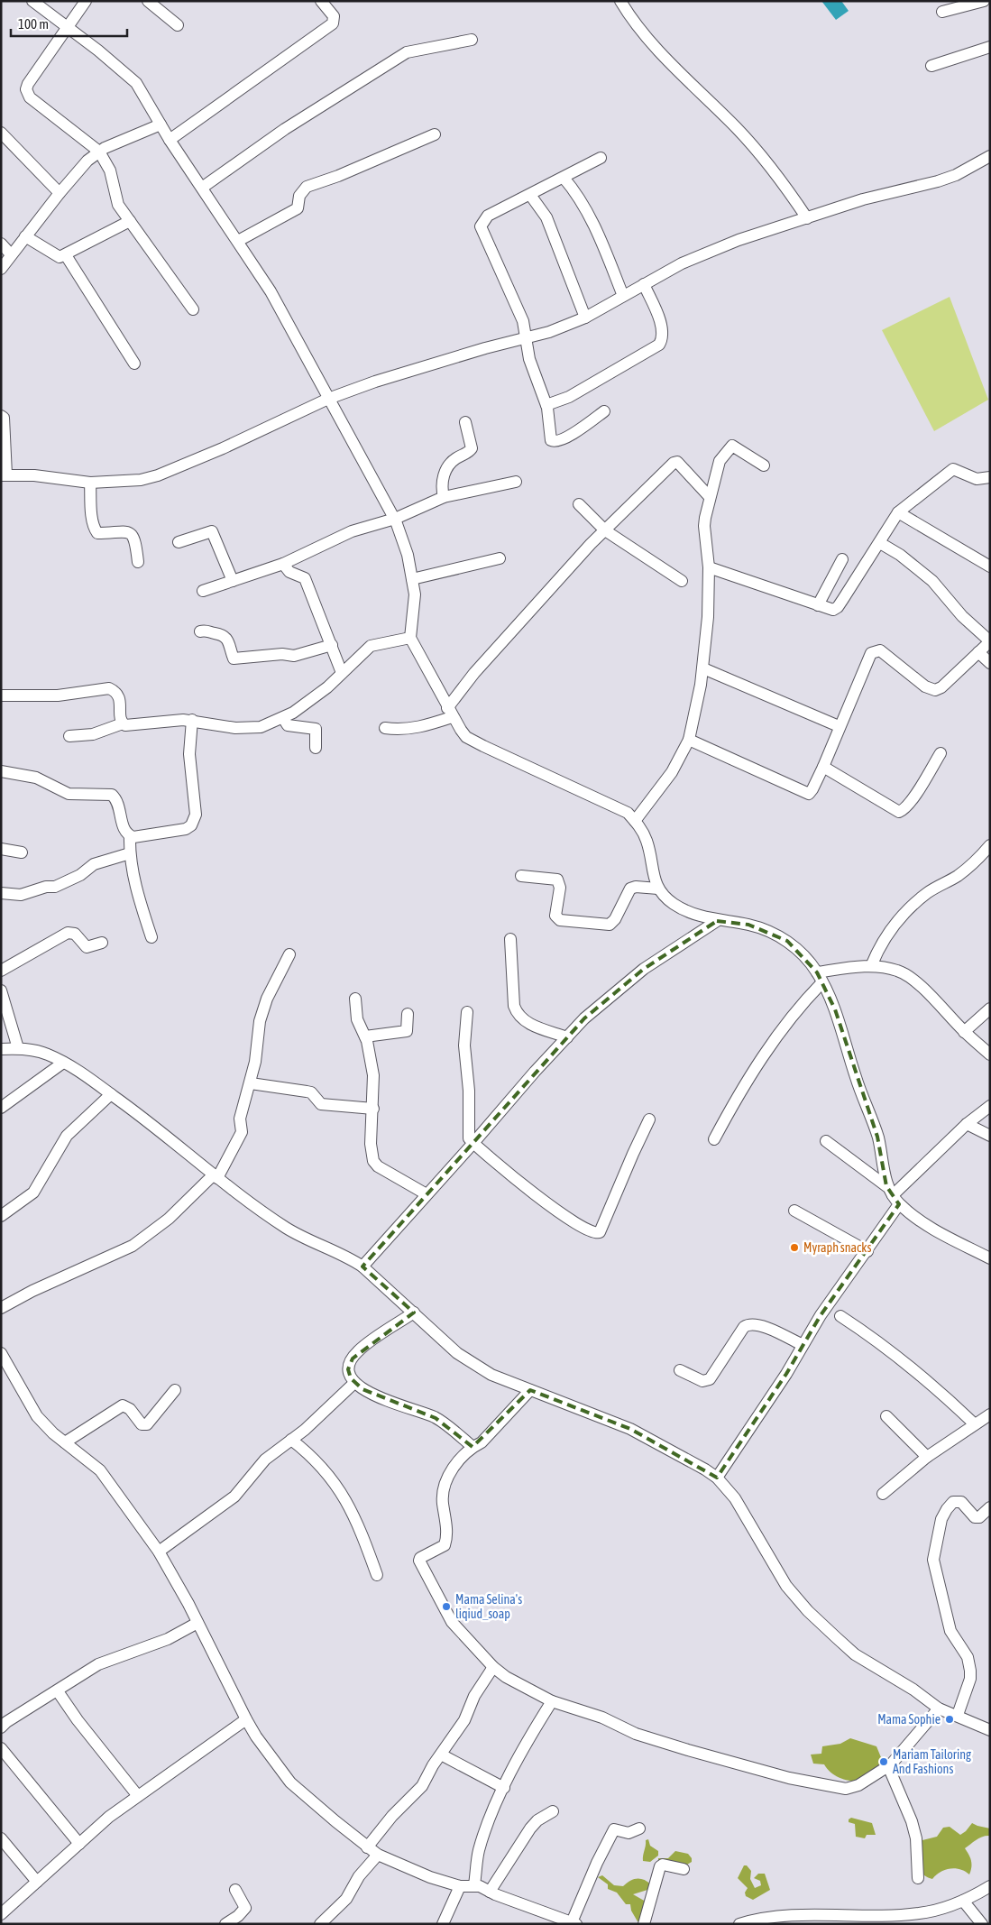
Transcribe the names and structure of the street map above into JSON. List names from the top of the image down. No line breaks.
{"places":["Myraph snacks","Mama Selina's liqiud_soap","Mama Sophie","Mariam Tailoring And Fashions"],"scale_bar":"100 m"}
